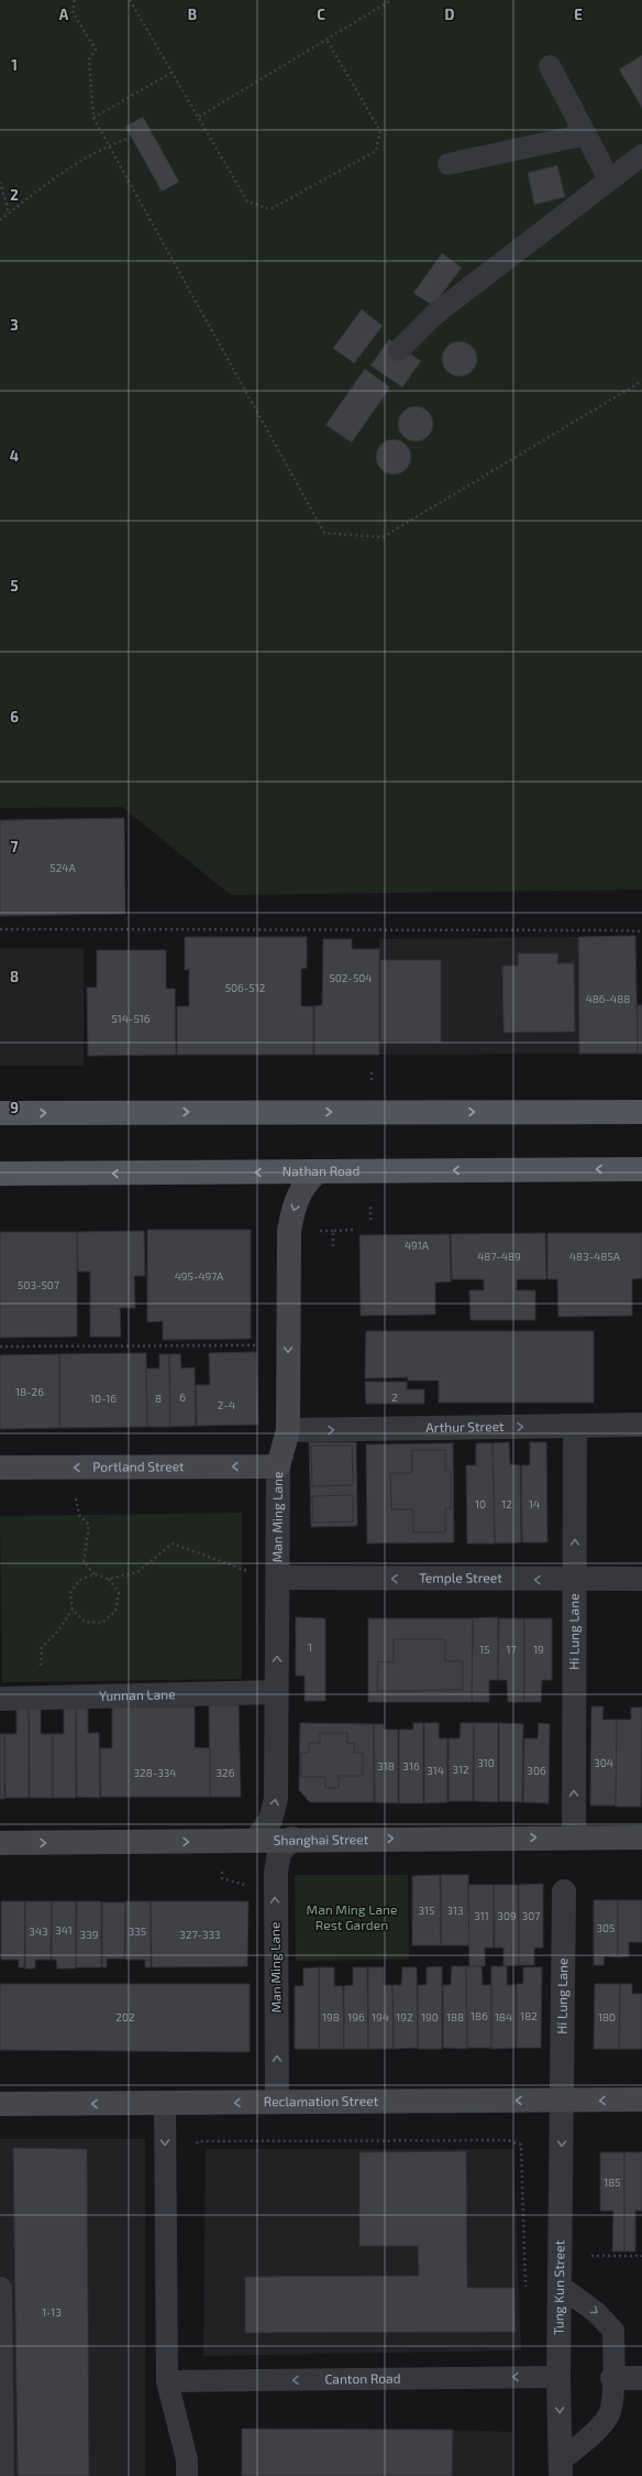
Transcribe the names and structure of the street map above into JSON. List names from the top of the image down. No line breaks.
{"streets":{"main road":["Nathan Road","Portland Street","Man Ming Lane","Shanghai Street","Reclamation Street"],"street":["Arthur Street","Temple Street","Hi Lung Lane","Yunnan Lane","Tung Kun Street"],"lane":["Canton Road"]},"crossings":[["Nathan Road","Man Ming Lane"],["Arthur Street","Man Ming Lane"],["Arthur Street","Hi Lung Lane"],["Portland Street","Man Ming Lane"],["Man Ming Lane","Temple Street"],["Man Ming Lane","Yunnan Lane"],["Man Ming Lane","Shanghai Street"],["Man Ming Lane","Reclamation Street"],["Temple Street","Hi Lung Lane"],["Hi Lung Lane","Shanghai Street"],["Hi Lung Lane","Reclamation Street"],["Hi Lung Lane","Tung Kun Street"],["Reclamation Street","Tung Kun Street"],["Tung Kun Street","Canton Road"]],"one_way":["Arthur Street","Portland Street","Temple Street","Hi Lung Lane","Shanghai Street","Reclamation Street","Tung Kun Street","Canton Road"],"parks":["Man Ming Lane Rest Garden"],"house_numbers":["524A","502-504","506-512","486-488","514-516","491A","487-489","483-485A","495-497A","503-507","18-26","6","2","10-16","8","2-4","10","12","14","1","15","17","19","310","304","318","316","312","314","306","328-334","326","315","313","311","309","307","305","341","343","335","339","327-333","186","182","202","198","196","194","192","190","188","184","180","185","1-13"],"grid":{"columns":["A","B","C","D","E"],"rows":["1","2","3","4","5","6","7","8","9"]}}
